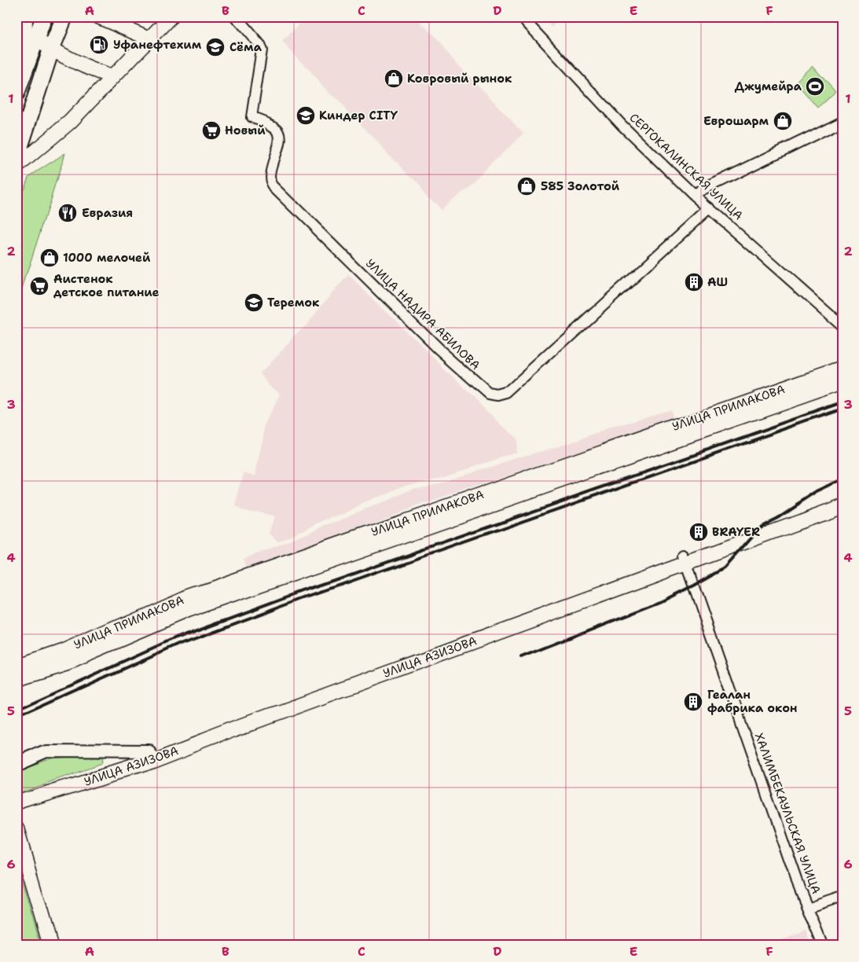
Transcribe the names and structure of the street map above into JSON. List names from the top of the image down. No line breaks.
{"streets":{"main road":["УЛИЦА ПРИМАКОВА","УЛИЦА АЗИЗОВА"],"street":["СЕРГОКАЛИНСКАЯ УЛИЦА","УЛИЦА НАДИРА АБИЛОВА","ХАЛИМБЕКАУЛЬСКАЯ УЛИЦА"]},"crossings":[["СЕРГОКАЛИНСКАЯ УЛИЦА","УЛИЦА НАДИРА АБИЛОВА"],["УЛИЦА АЗИЗОВА","ХАЛИМБЕКАУЛЬСКАЯ УЛИЦА"]],"places":{"fuel station":["Уфанефтехим"],"school or university":["Сёма","Киндер CITY","Теремок"],"shop":["Ковровый рынок","Еврошарм","585 Золотой","1000 мелочей"],"sports":["Джумейра"],"supermarket":["Новый","Аистенок детское питание"],"restaurant":["Евразия"],"building":["АШ","BRAYER","Геалан фабрика окон"]},"grid":{"columns":["A","B","C","D","E","F"],"rows":["1","2","3","4","5","6"]}}
